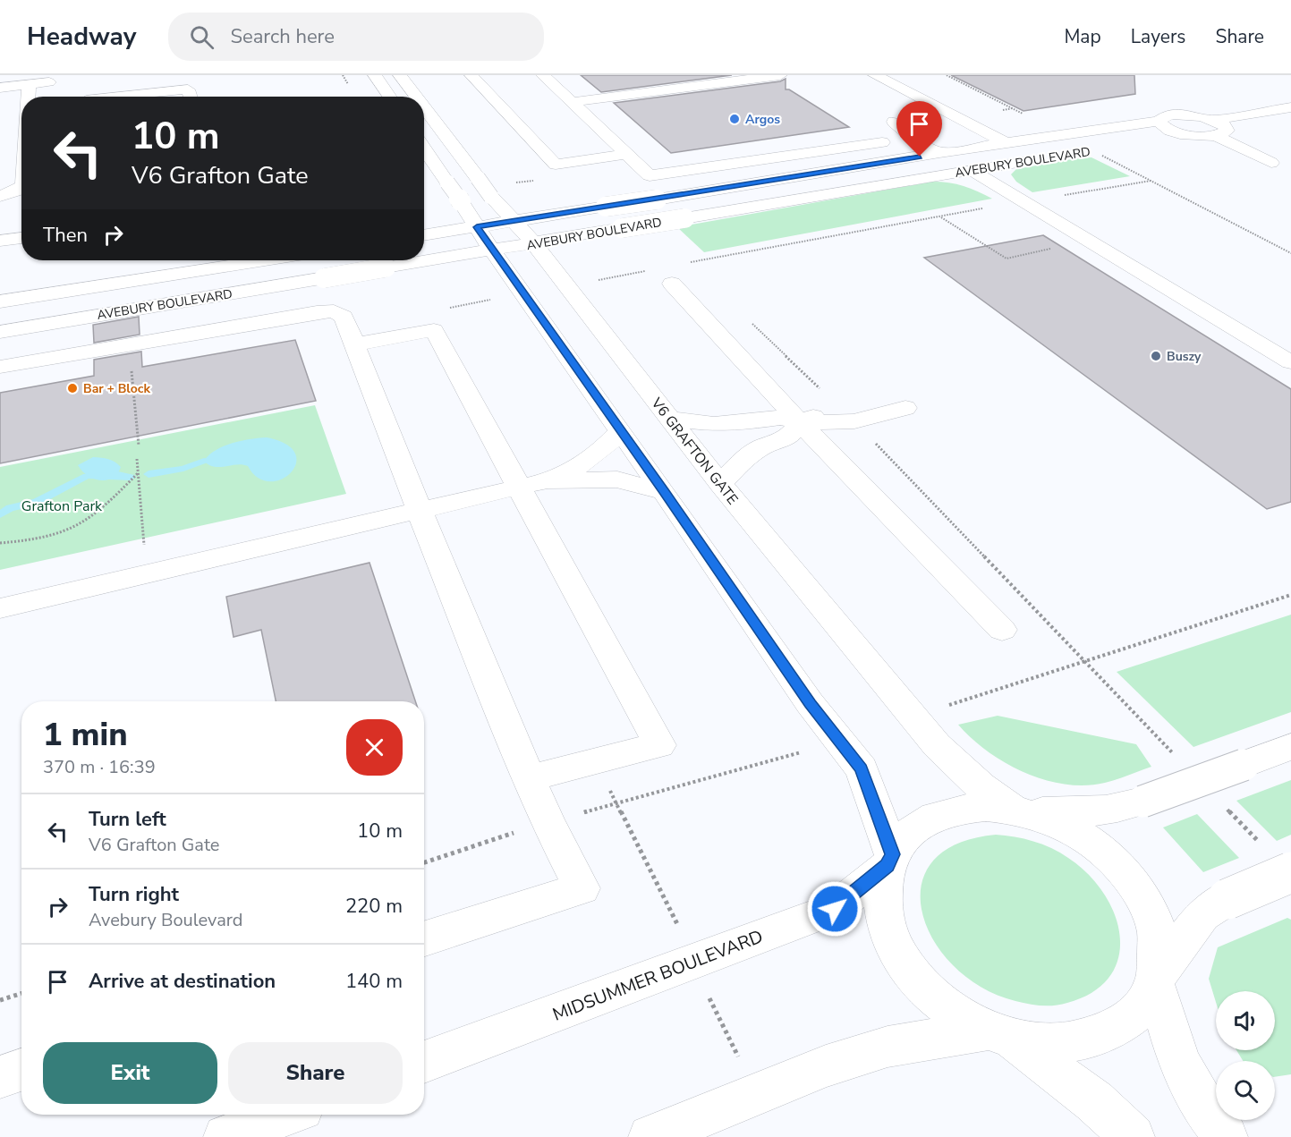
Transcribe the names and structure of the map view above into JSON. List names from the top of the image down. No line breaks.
{"streets":{"street":["AVEBURY BOULEVARD","V6 GRAFTON GATE","MIDSUMMER BOULEVARD"]},"crossings":[["AVEBURY BOULEVARD","V6 GRAFTON GATE"],["V6 GRAFTON GATE","MIDSUMMER BOULEVARD"]],"parks":["Grafton Park"],"places":["Argos","Buszy","Bar + Block"],"page":{"header":"Headway","search":"Search here","nav":["Map","Layers","Share"],"turn":["10 m","V6 Grafton Gate"],"then":"Then","heading":["1 min","370 m · 16:39"],"list":[{"name":"Turn left","note":"V6 Grafton Gate","value":"10 m"},{"name":"Turn right","note":"Avebury Boulevard","value":"220 m"},{"name":"Arrive at destination","value":"140 m"}],"buttons":["Exit","Share"]}}
